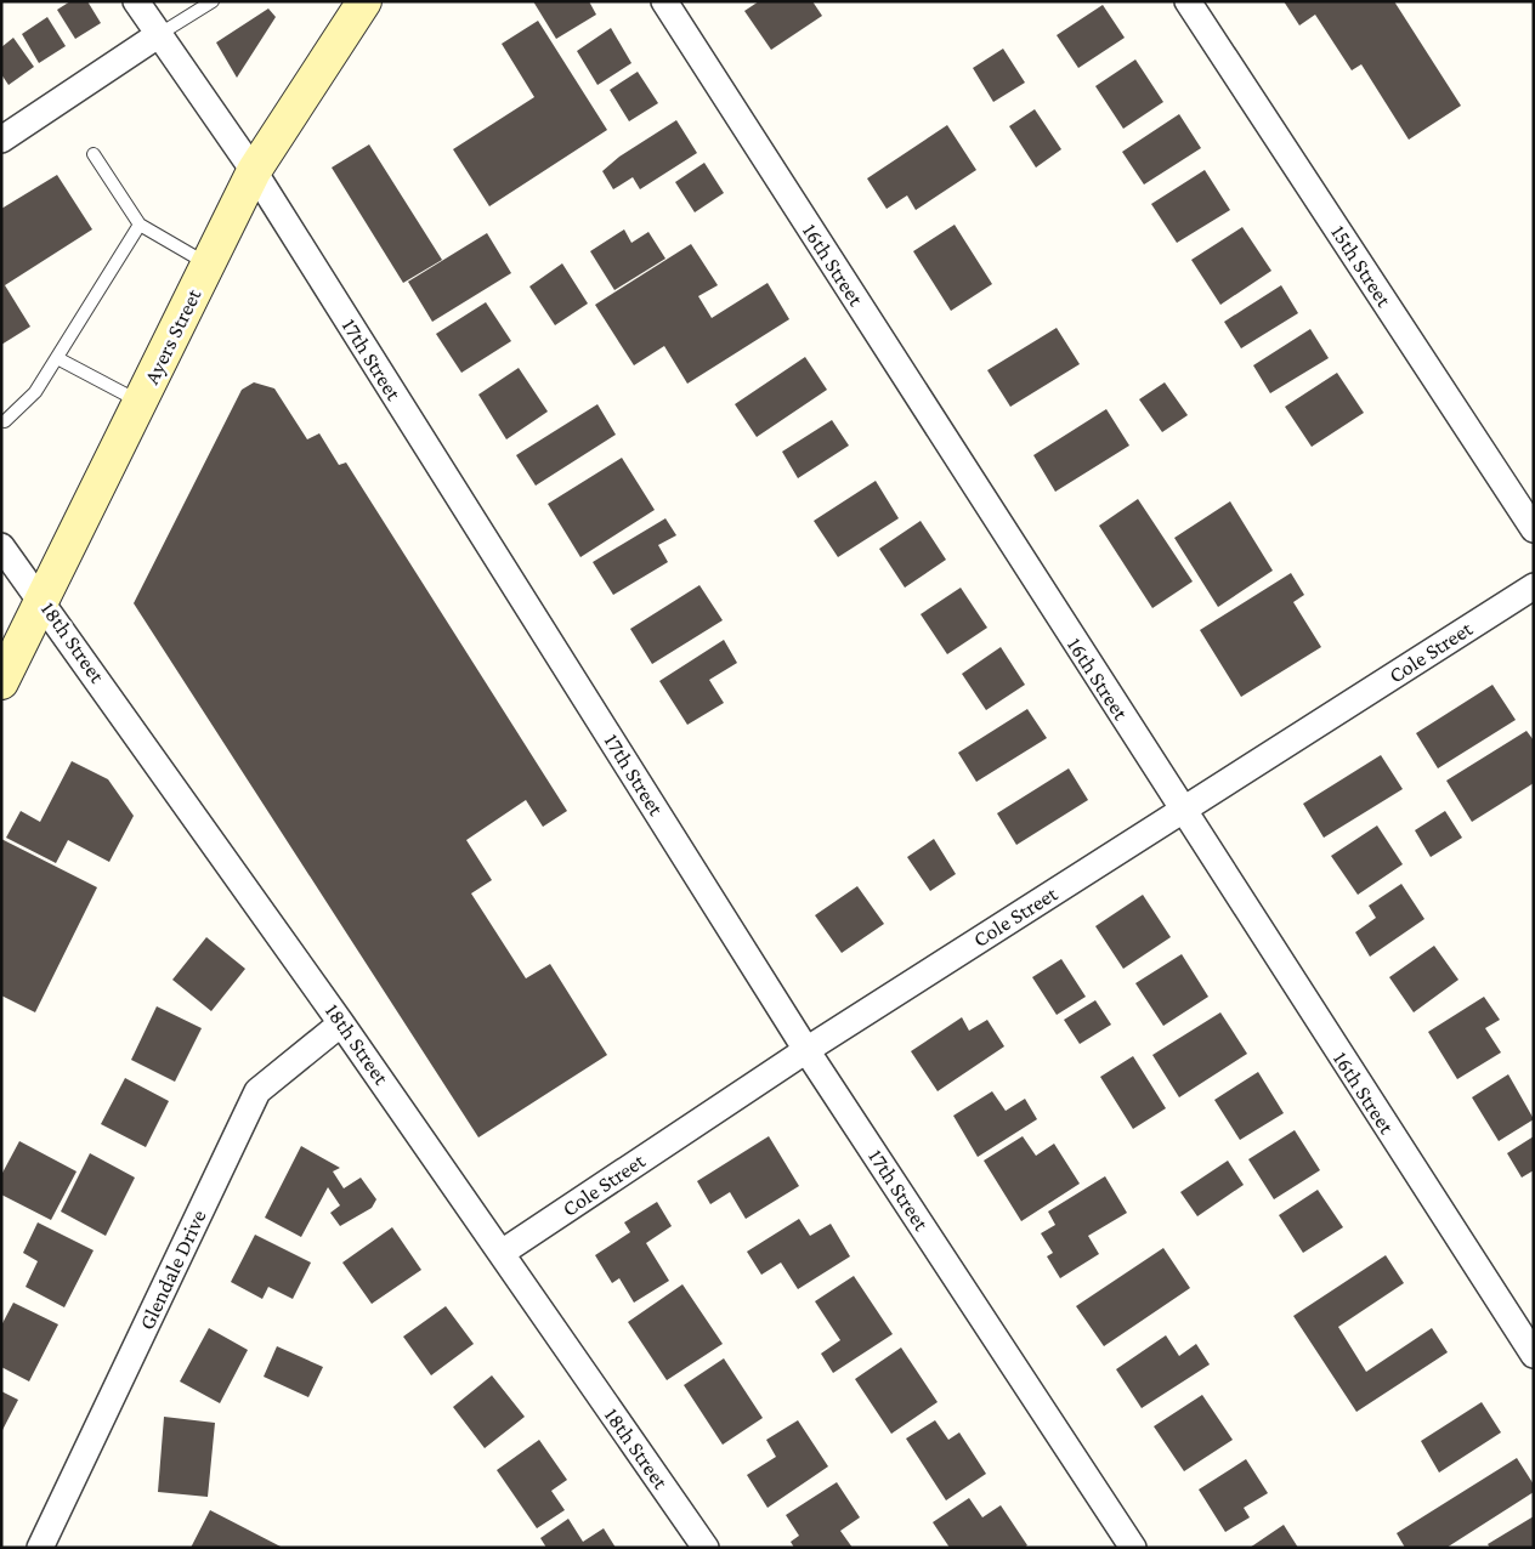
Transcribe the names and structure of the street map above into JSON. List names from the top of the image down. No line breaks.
{"streets":{"main road":["Ayers Street"],"street":["16th Street","15th Street","17th Street","18th Street","Cole Street","Glendale Drive"]},"crossings":[["16th Street","Cole Street"],["Ayers Street","17th Street"],["Ayers Street","18th Street"],["17th Street","Cole Street"],["18th Street","Cole Street"],["18th Street","Glendale Drive"]]}
